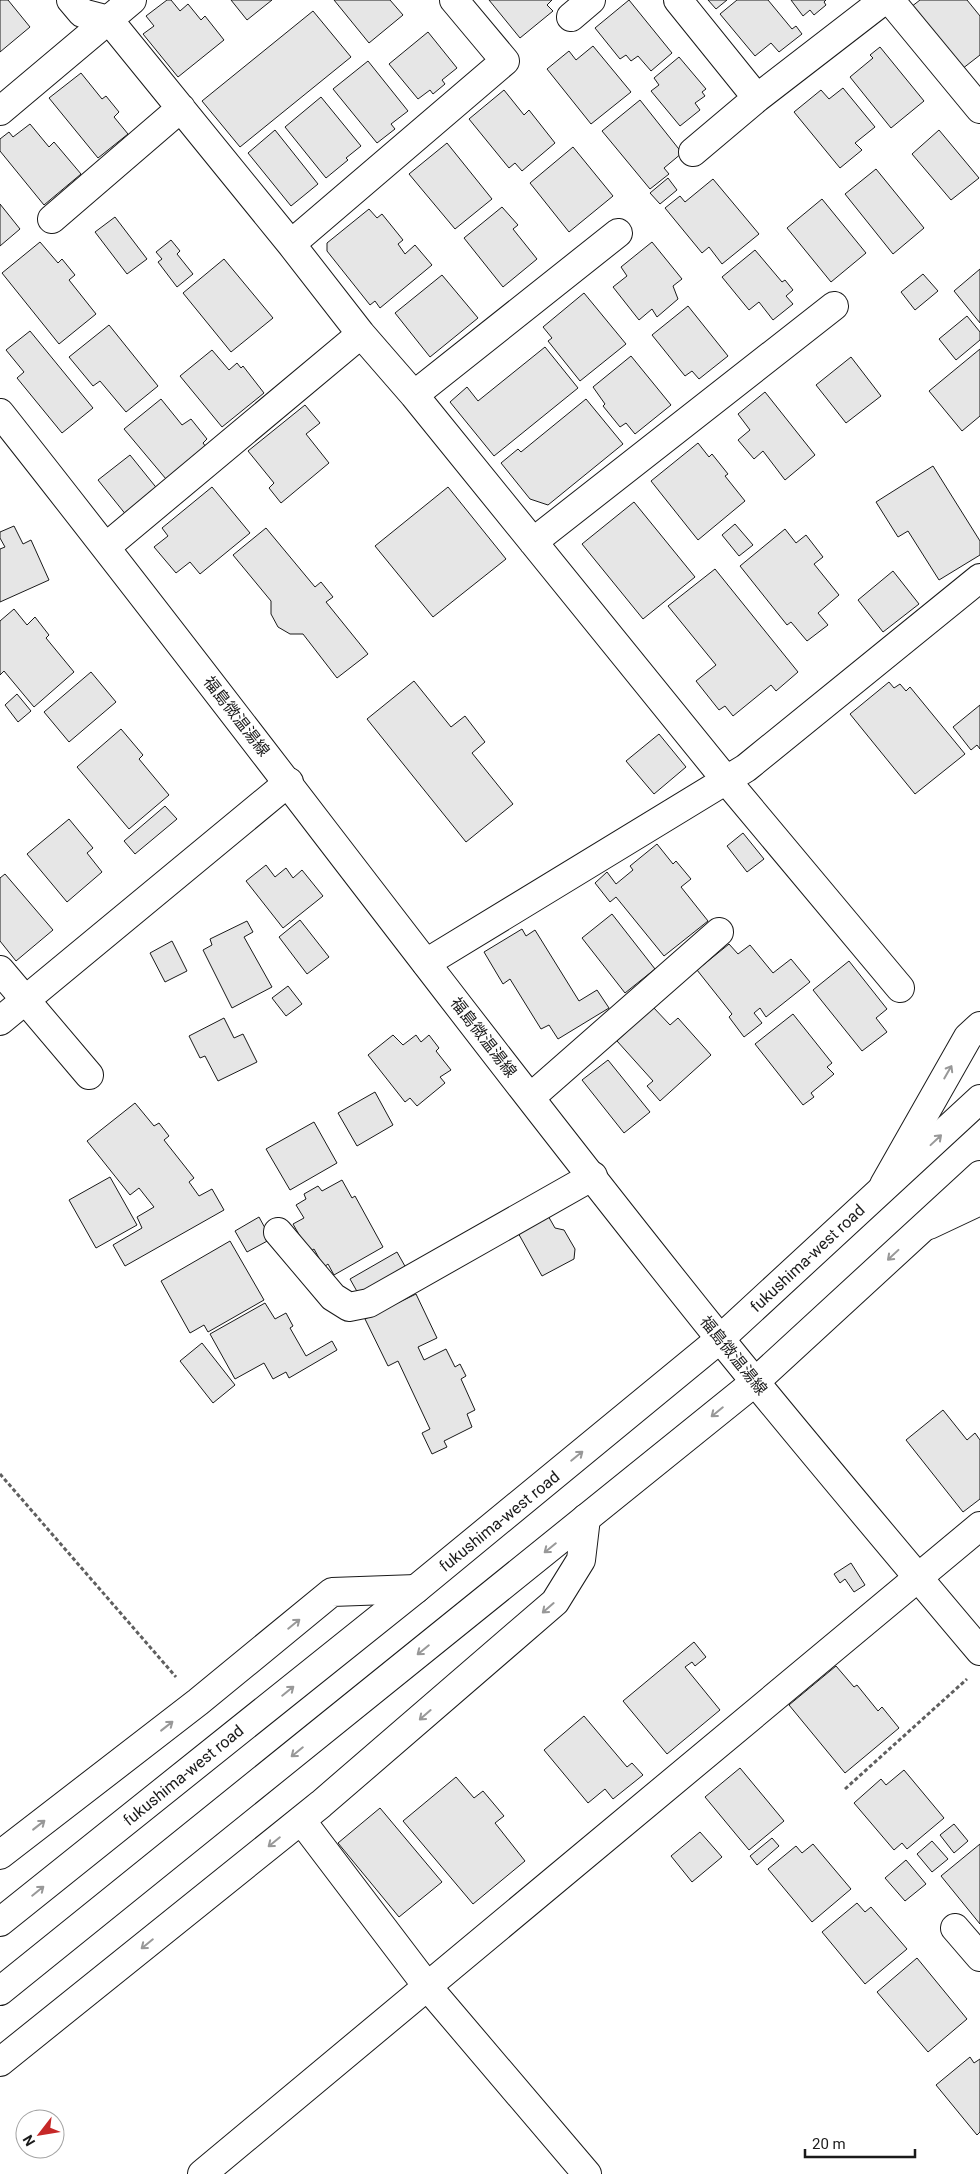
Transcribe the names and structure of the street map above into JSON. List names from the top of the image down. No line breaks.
{"streets":{"main road":["福島微温湯線","fukushima-west road"]},"crossings":[["福島微温湯線","fukushima-west road"]],"scale_bar":"20 m","north":"bottom left"}
